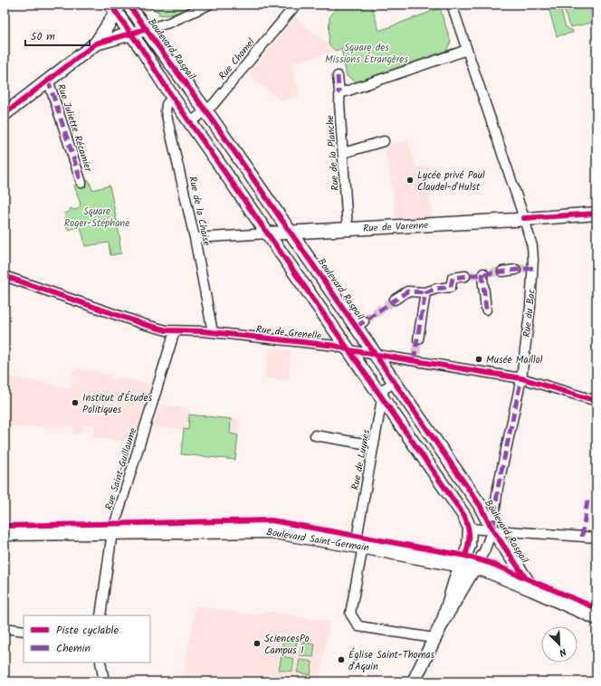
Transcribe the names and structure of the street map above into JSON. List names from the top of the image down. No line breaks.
{"streets":{"main road":["Boulevard Raspail","Rue de Varenne","Rue du Bac","Boulevard Saint-Germain"],"street":["Rue Chomel","Rue Juliette Récamier","Rue de la Planche","Rue de la Chaise","Rue de Grenelle","Rue de Luynes","Rue Saint-Guillaume"]},"crossings":[["Boulevard Raspail","Rue Chomel"],["Boulevard Raspail","Rue de Varenne"],["Boulevard Raspail","Rue du Bac"],["Boulevard Raspail","Rue de Grenelle"],["Boulevard Raspail","Rue de Luynes"],["Boulevard Raspail","Boulevard Saint-Germain"],["Rue de la Planche","Rue de Varenne"],["Rue de la Chaise","Rue de Varenne"],["Rue de la Chaise","Rue de Grenelle"],["Rue de Varenne","Rue du Bac"],["Rue du Bac","Rue de Grenelle"],["Rue du Bac","Boulevard Saint-Germain"],["Rue de Grenelle","Rue Saint-Guillaume"],["Rue de Luynes","Boulevard Saint-Germain"],["Rue Saint-Guillaume","Boulevard Saint-Germain"]],"parks":["Square des Missions Étrangères","Square Roger-Stéphane"],"places":["Lycée privé Paul Claudel-d'Hulst","Musée Maillol","Institut d'Études Politiques","SciencesPo Campus 1","Église Saint-Thomas d'Aquin"],"legend":["Piste cyclable","Chemin"],"scale_bar":"50 m","north":"bottom right"}
